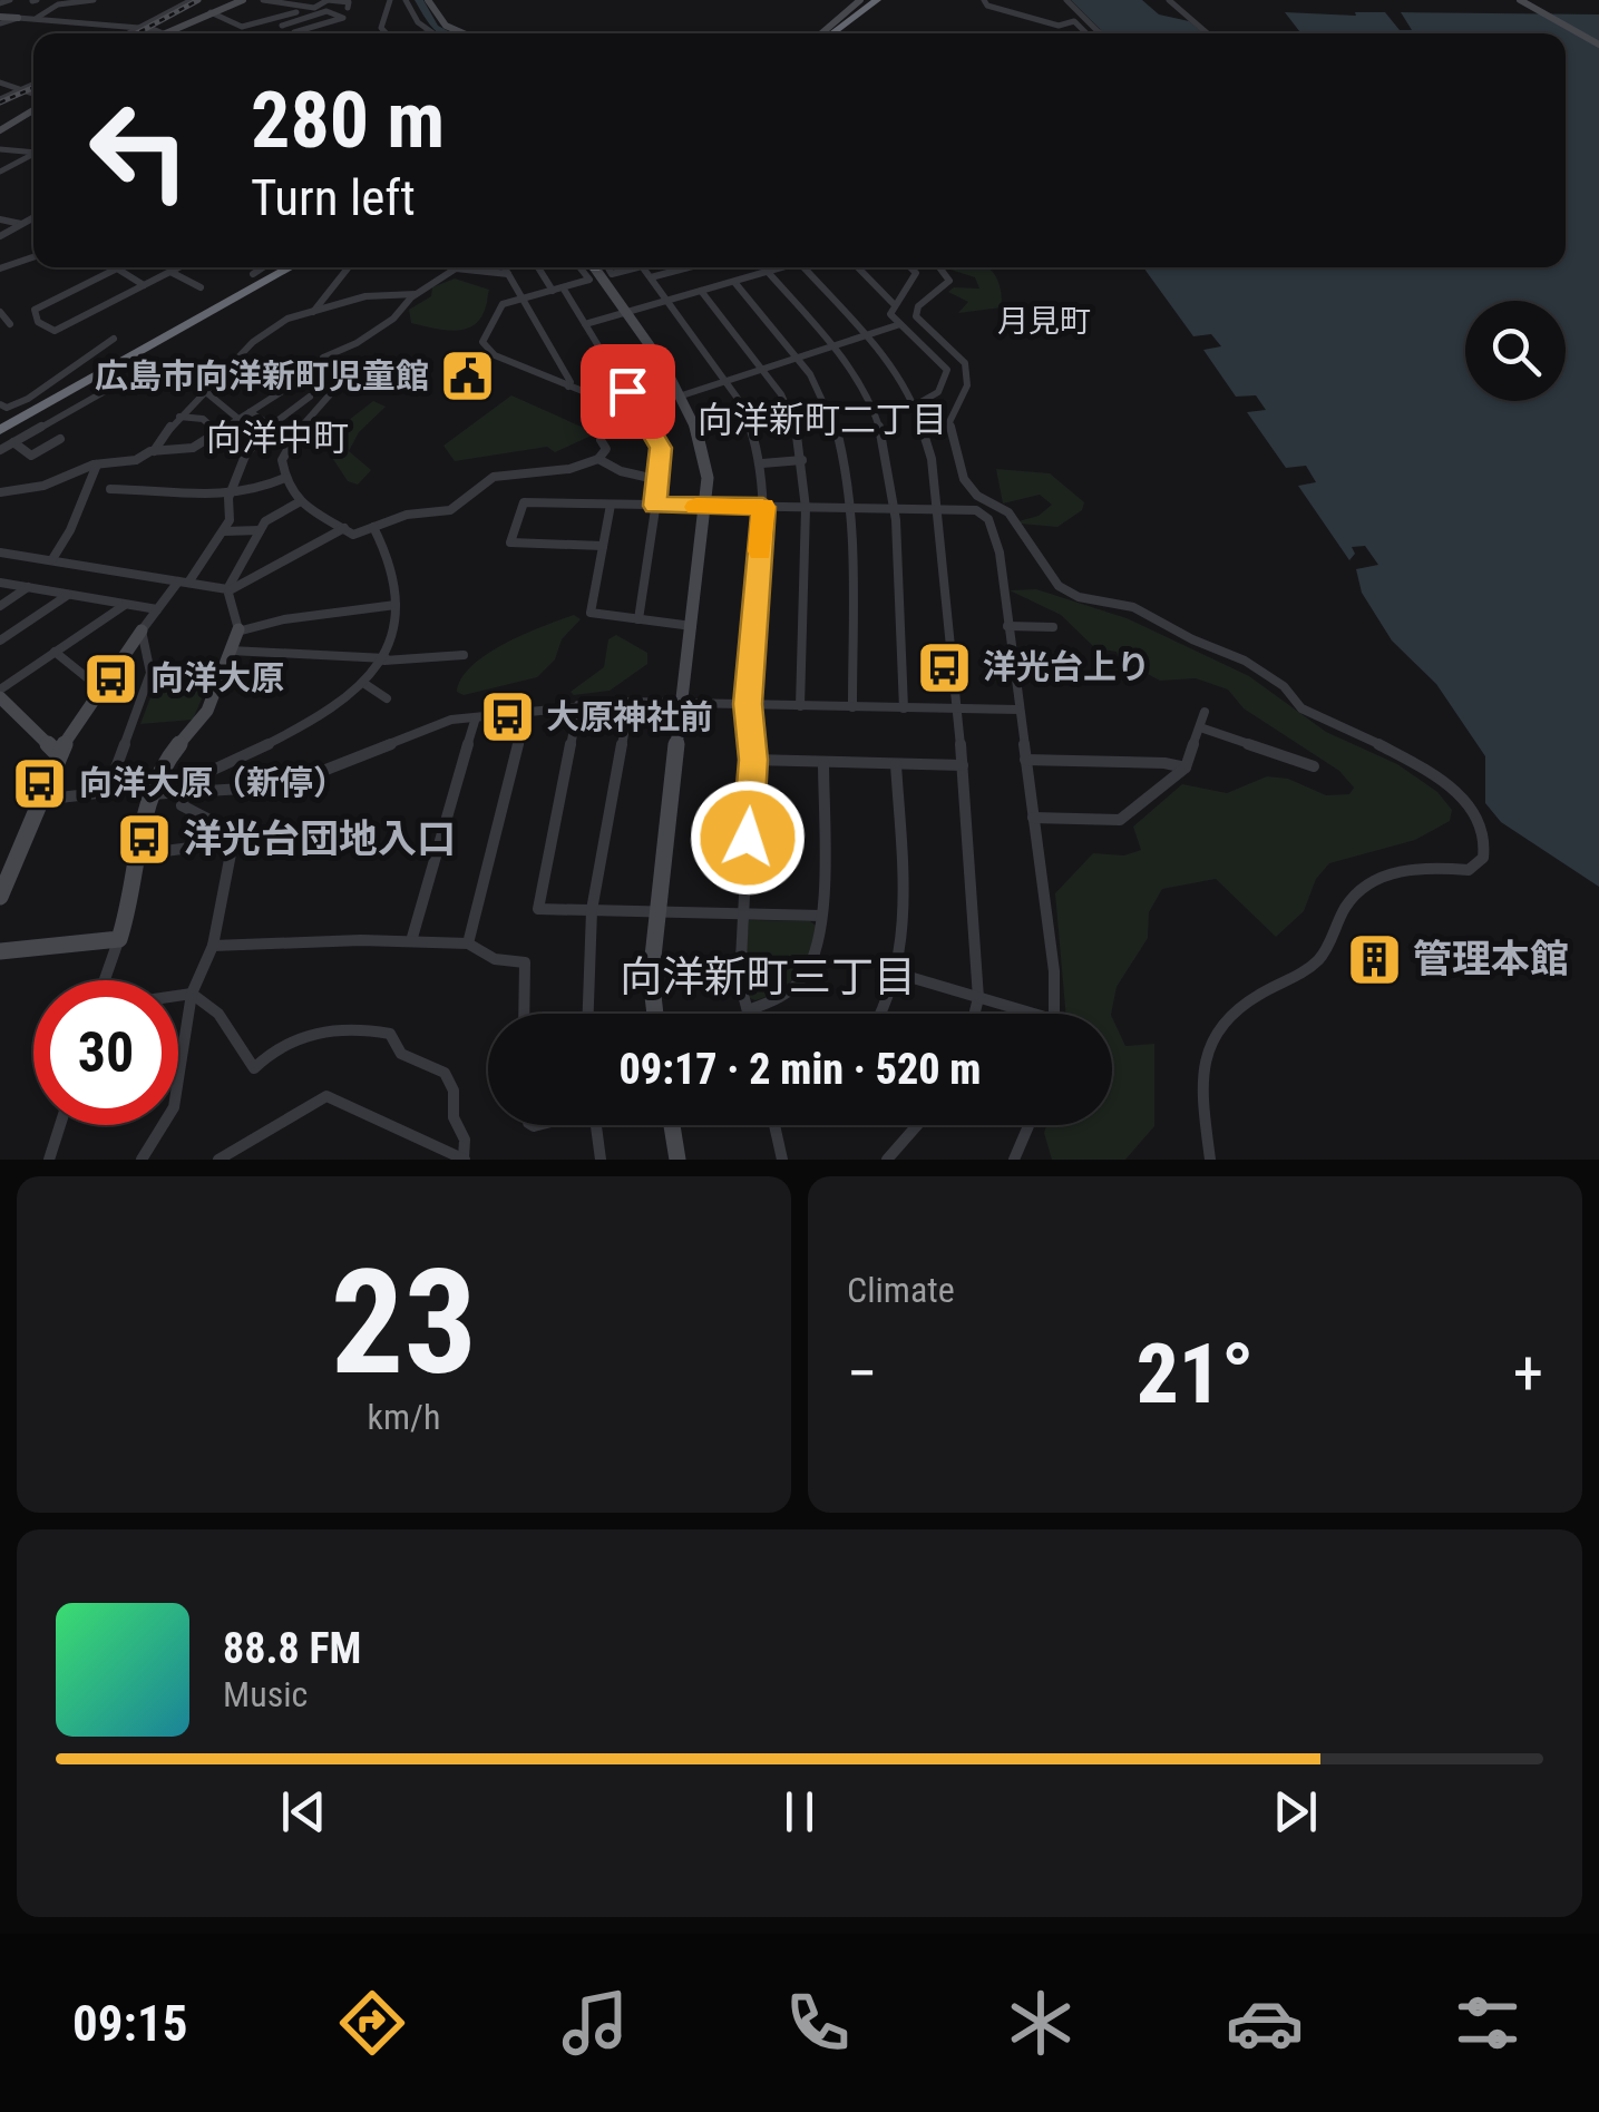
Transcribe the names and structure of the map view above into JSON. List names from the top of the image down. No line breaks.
{"districts":["月見町","向洋新町二丁目","向洋中町","向洋新町三丁目"],"places":{"public building":["広島市向洋新町児童館"],"bus stop":["洋光台上り","向洋大原","大原神社前","向洋大原（新停）","洋光台団地入口"],"building":["管理本館"]},"page":{"turn":["280 m","Turn left"],"limit":"30","trip":"09:17 · 2 min · 520 m","tile":[["23","km/h"],"Climate"],"heat":["−","21°","+"],"song":["88.8 FM","Music"],"tabs":"09:15"}}
